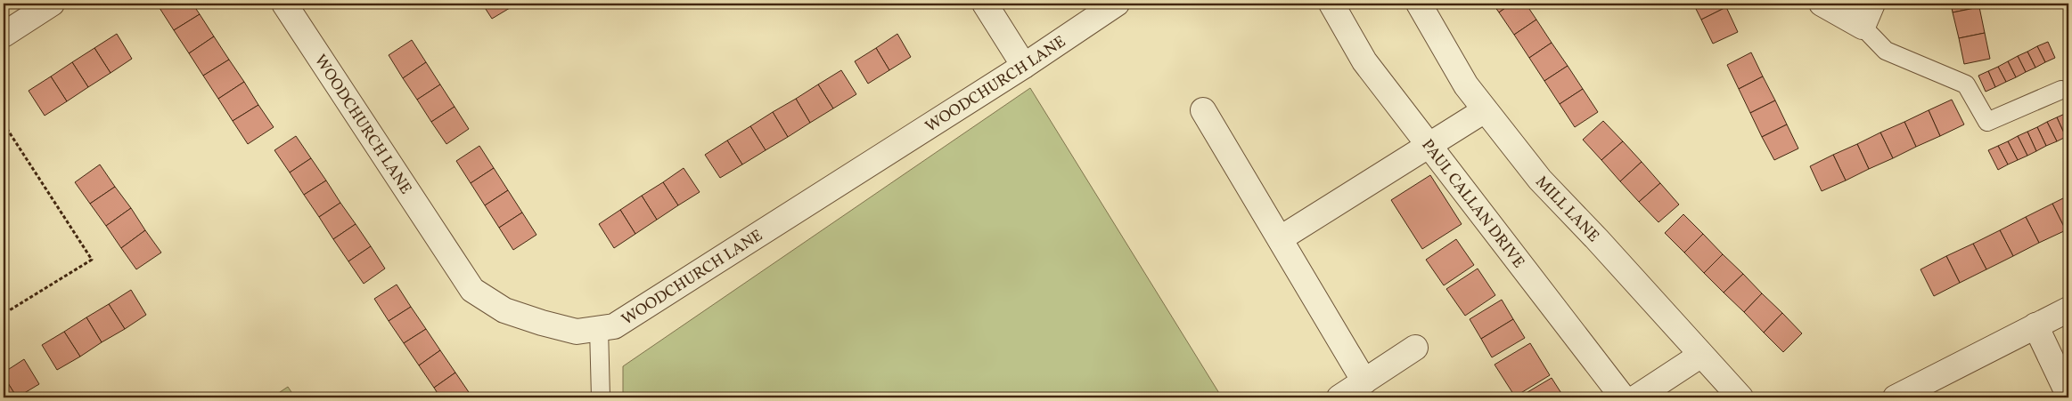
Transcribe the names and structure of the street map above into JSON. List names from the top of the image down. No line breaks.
{"streets":{"street":["WOODCHURCH LANE","PAUL CALLAN DRIVE","MILL LANE"]}}
